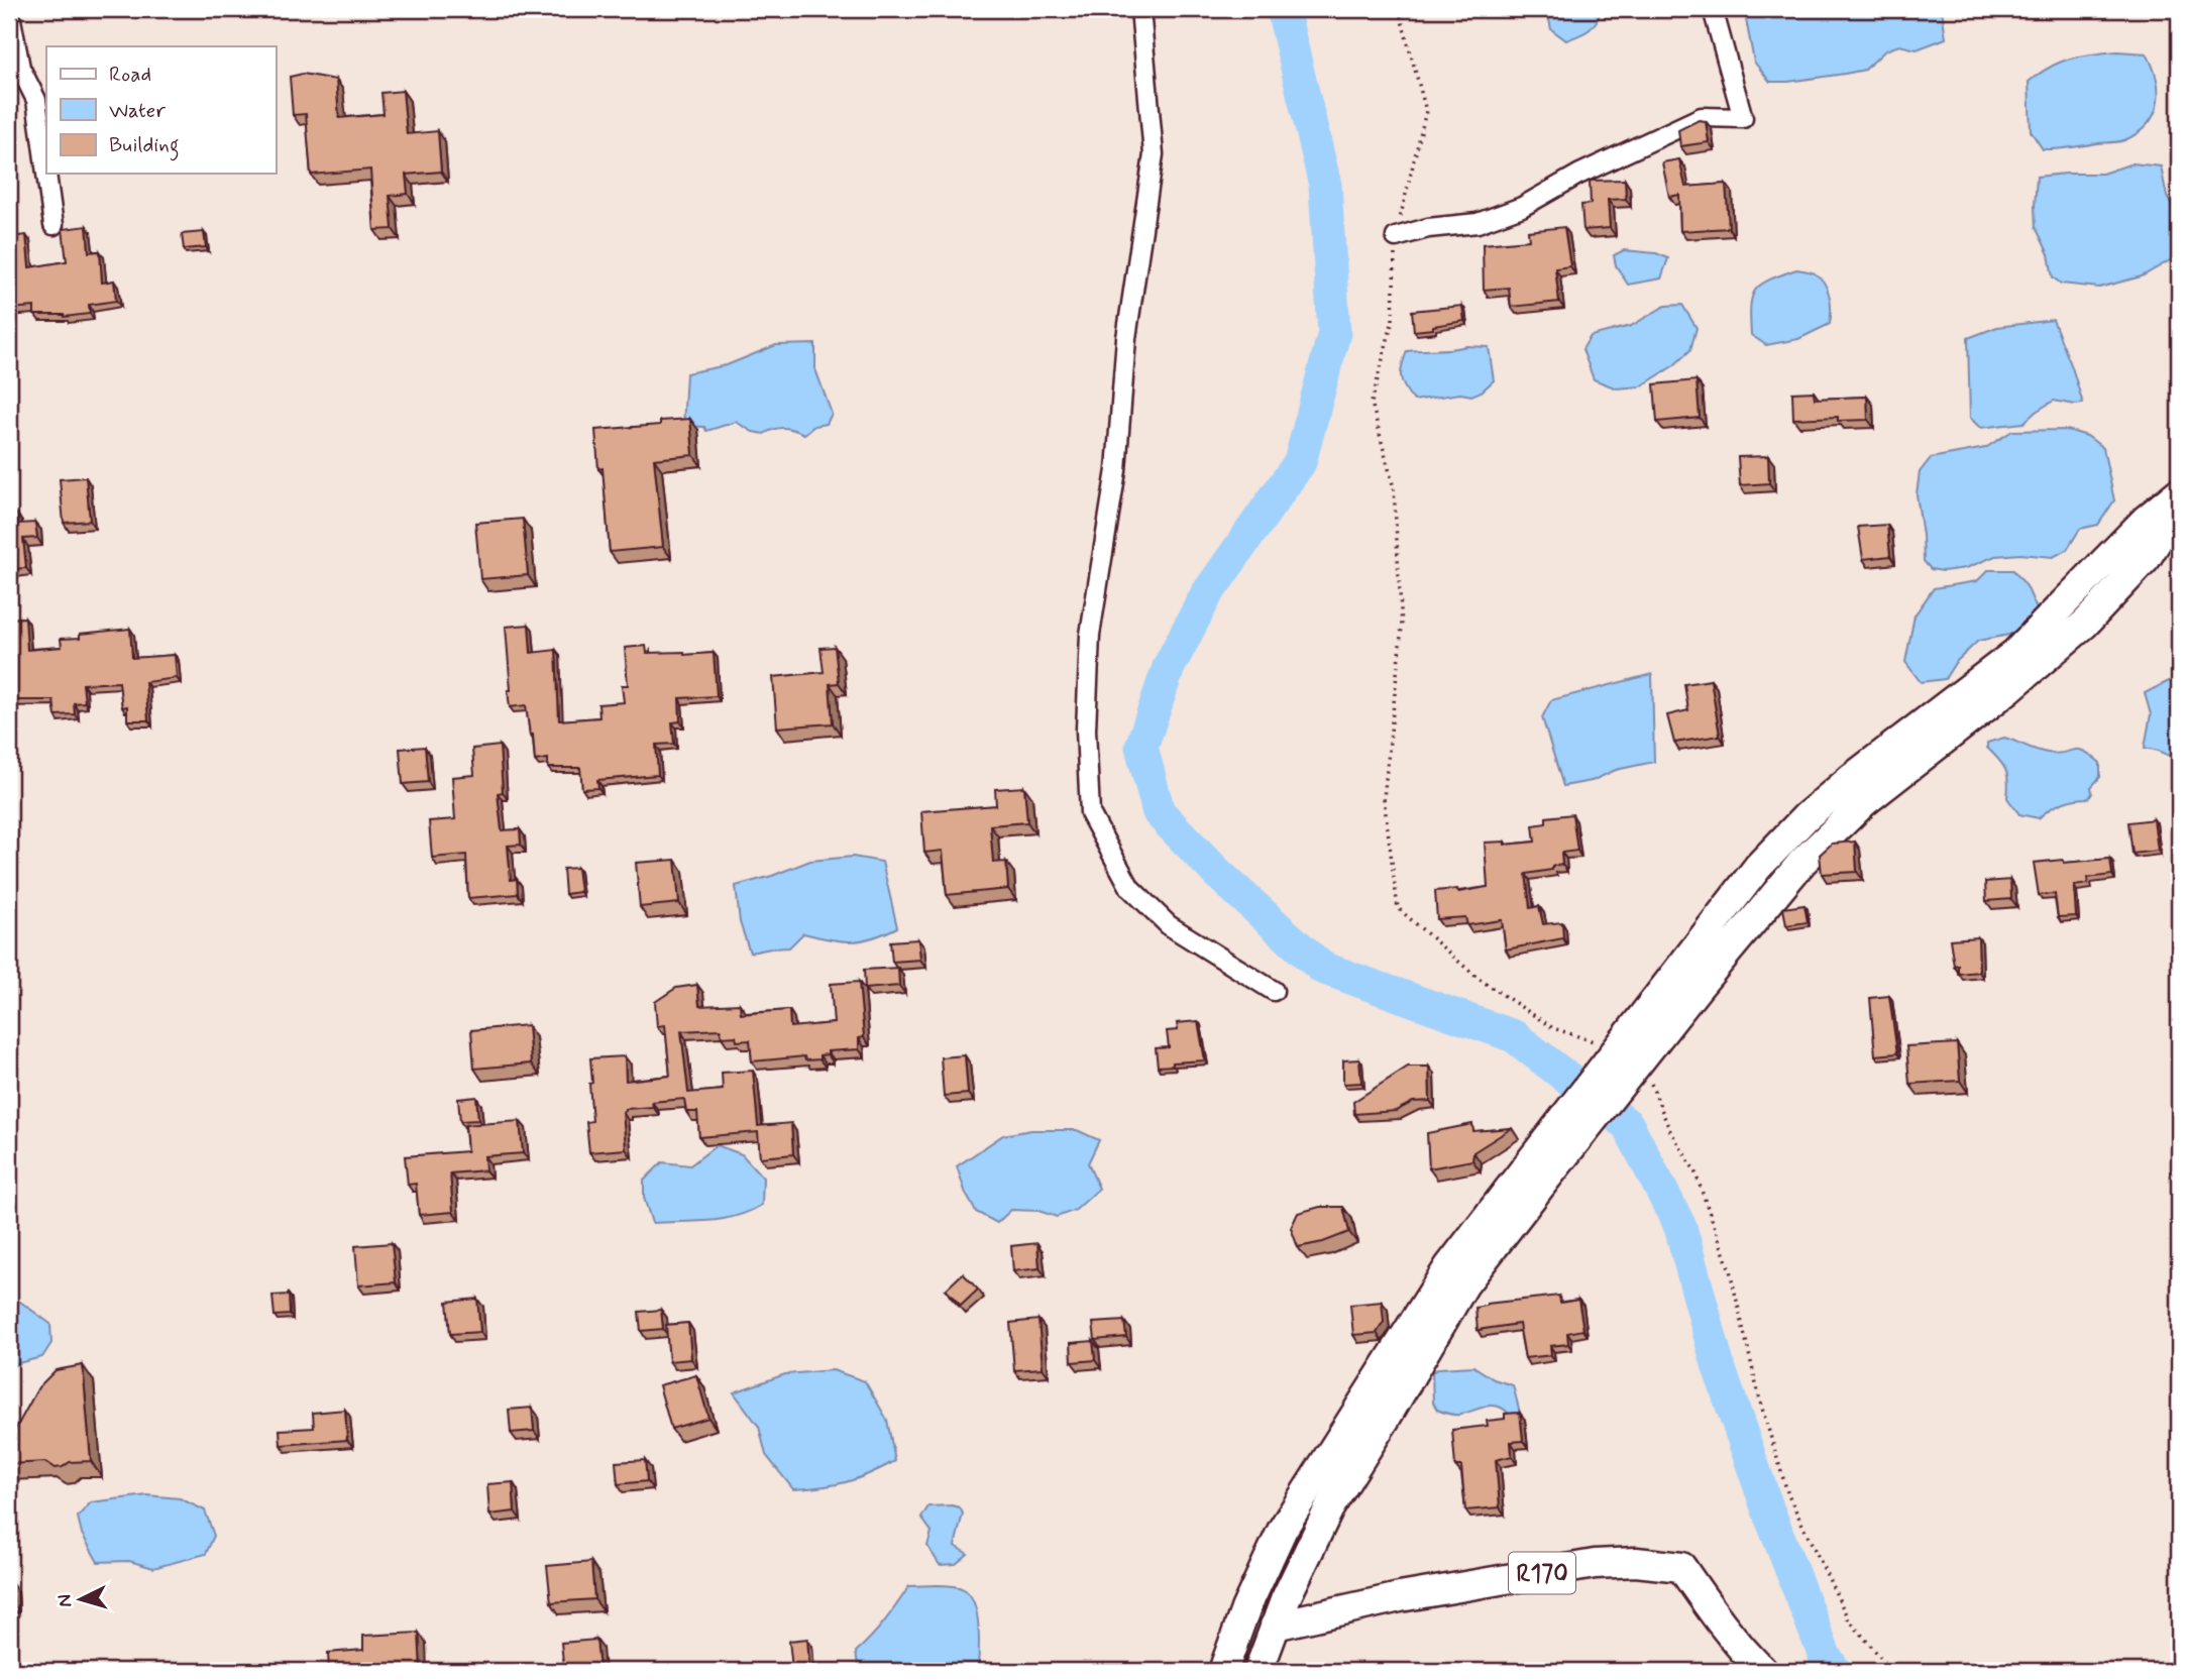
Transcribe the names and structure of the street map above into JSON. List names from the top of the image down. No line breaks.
{"streets":{"main road":["R170"]},"legend":["Road","Water","Building"],"north":"left"}
